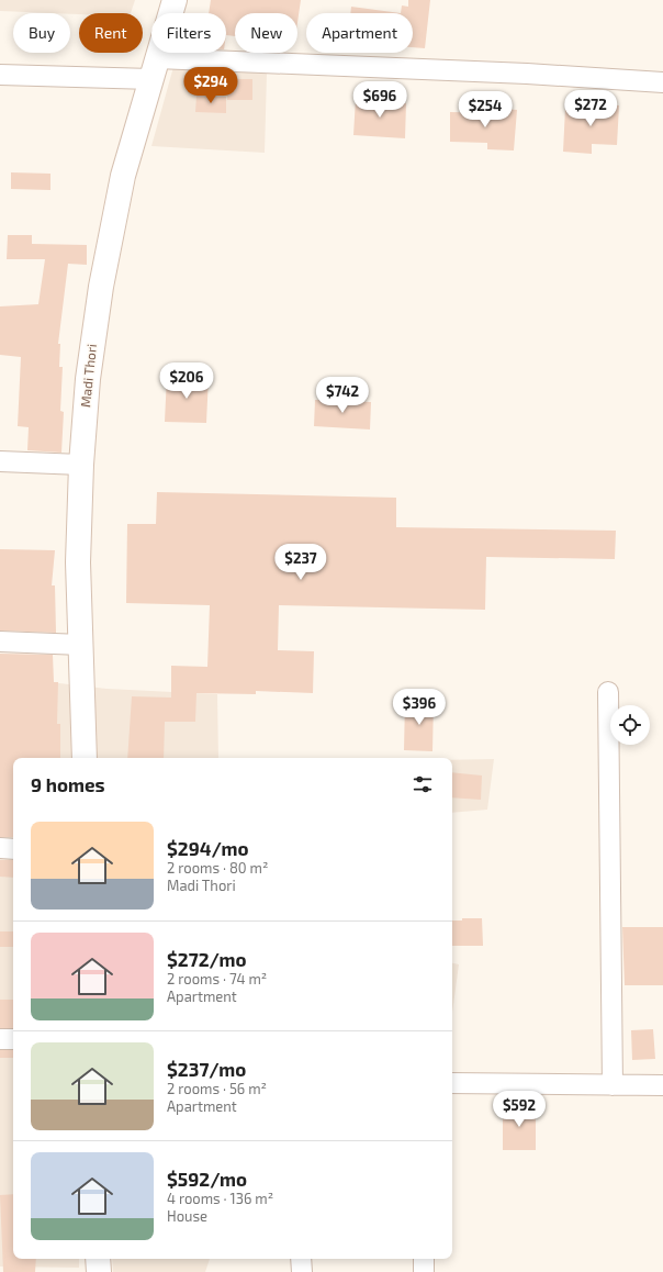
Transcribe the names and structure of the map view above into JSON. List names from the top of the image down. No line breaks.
{"streets":{"main road":["Madi Thori"]},"page":{"chip":["Buy","Rent","Filters","New","Apartment"],"price":["$294","$696","$272","$254","$206","$742","$237","$396","$592"],"heading":"9 homes","list":[{"name":"$294/mo","note":"2 rooms · 80 m² · Madi Thori"},{"name":"$272/mo","note":"2 rooms · 74 m² · Apartment"},{"name":"$237/mo","note":"2 rooms · 56 m² · Apartment"},{"name":"$592/mo","note":"4 rooms · 136 m² · House"}]}}
